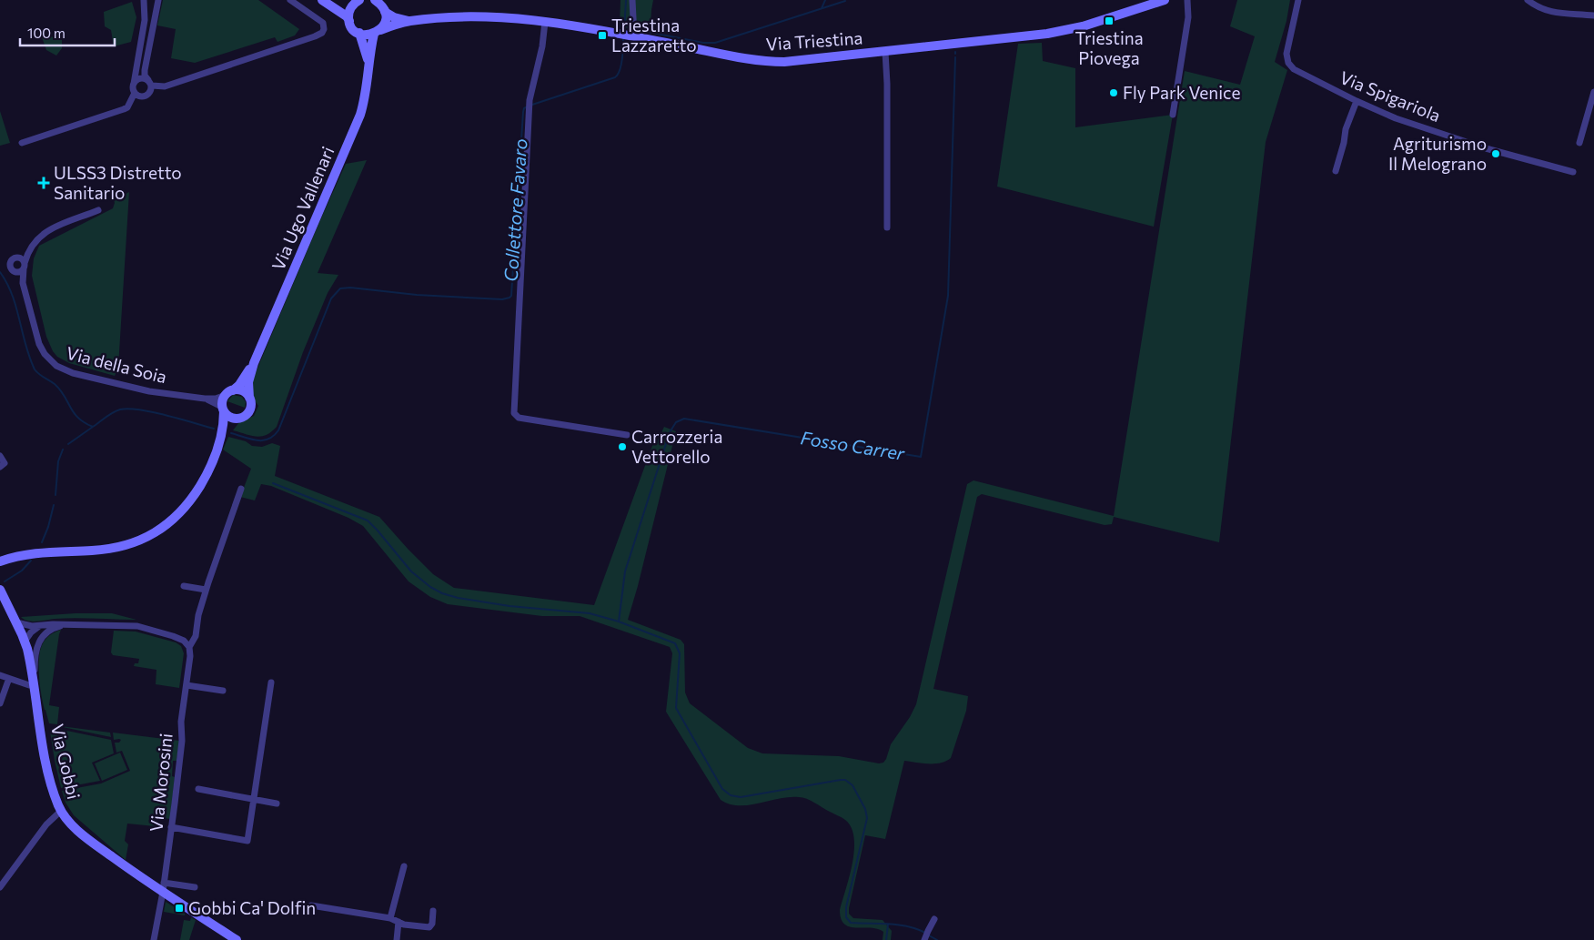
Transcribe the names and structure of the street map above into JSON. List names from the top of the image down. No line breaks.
{"streets":{"street":["Via Triestina","Via Spigariola","Via Ugo Vallenari","Via della Soia","Via Gobbi","Via Morosini"]},"crossings":[["Via Triestina","Via Ugo Vallenari"],["Via Ugo Vallenari","Via della Soia"],["Via Gobbi","Via Morosini"]],"water":["Collettore Favaro","Fosso Carrer"],"places":{"transit":["Triestina Piovega","Triestina Lazzaretto","Gobbi Ca' Dolfin"],"other":["Fly Park Venice","Agriturismo Il Melograno","Carrozzeria Vettorello"],"health":["ULSS3 Distretto Sanitario"]},"scale_bar":"100 m"}
